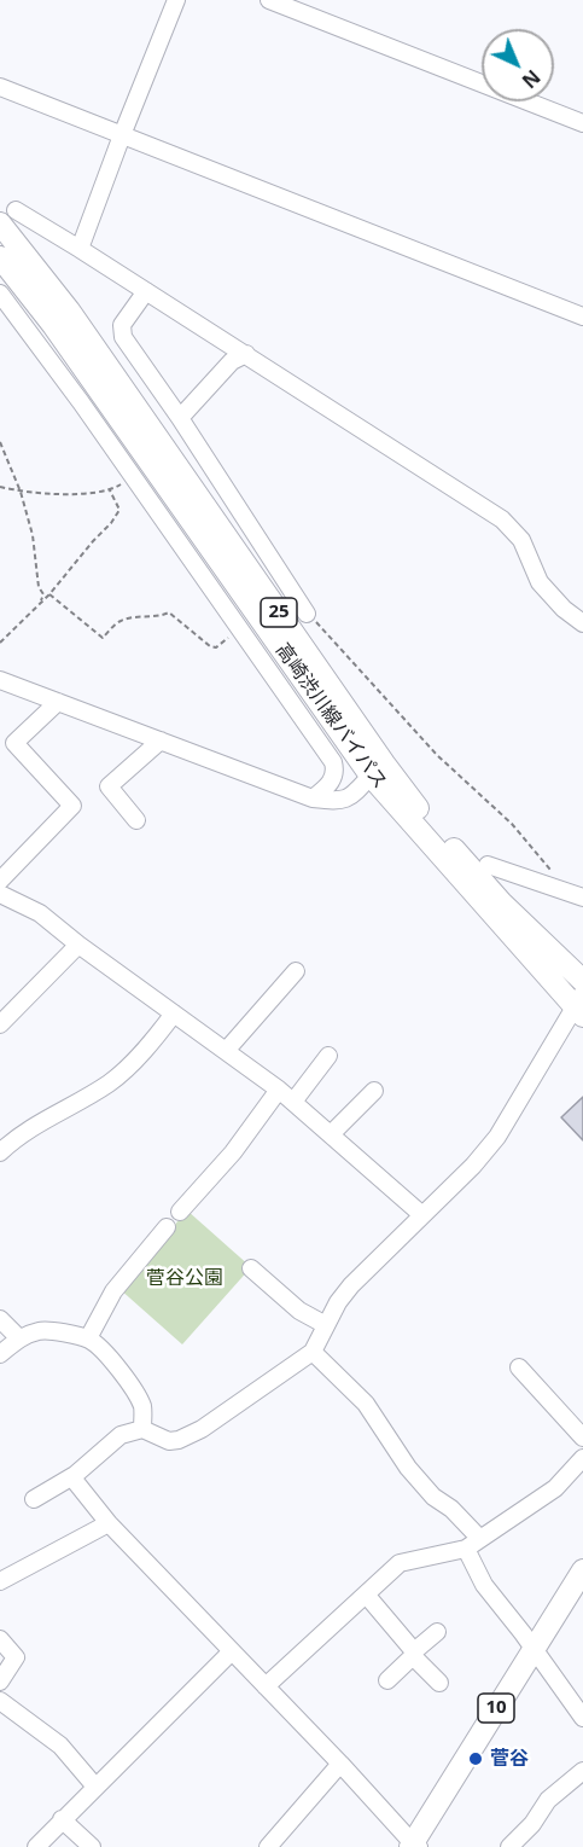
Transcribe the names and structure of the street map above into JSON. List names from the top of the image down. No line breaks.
{"streets":{"main road":["25","高崎渋川線バイパス","10"]},"parks":["菅谷公園"],"places":["菅谷"],"north":"bottom right"}
